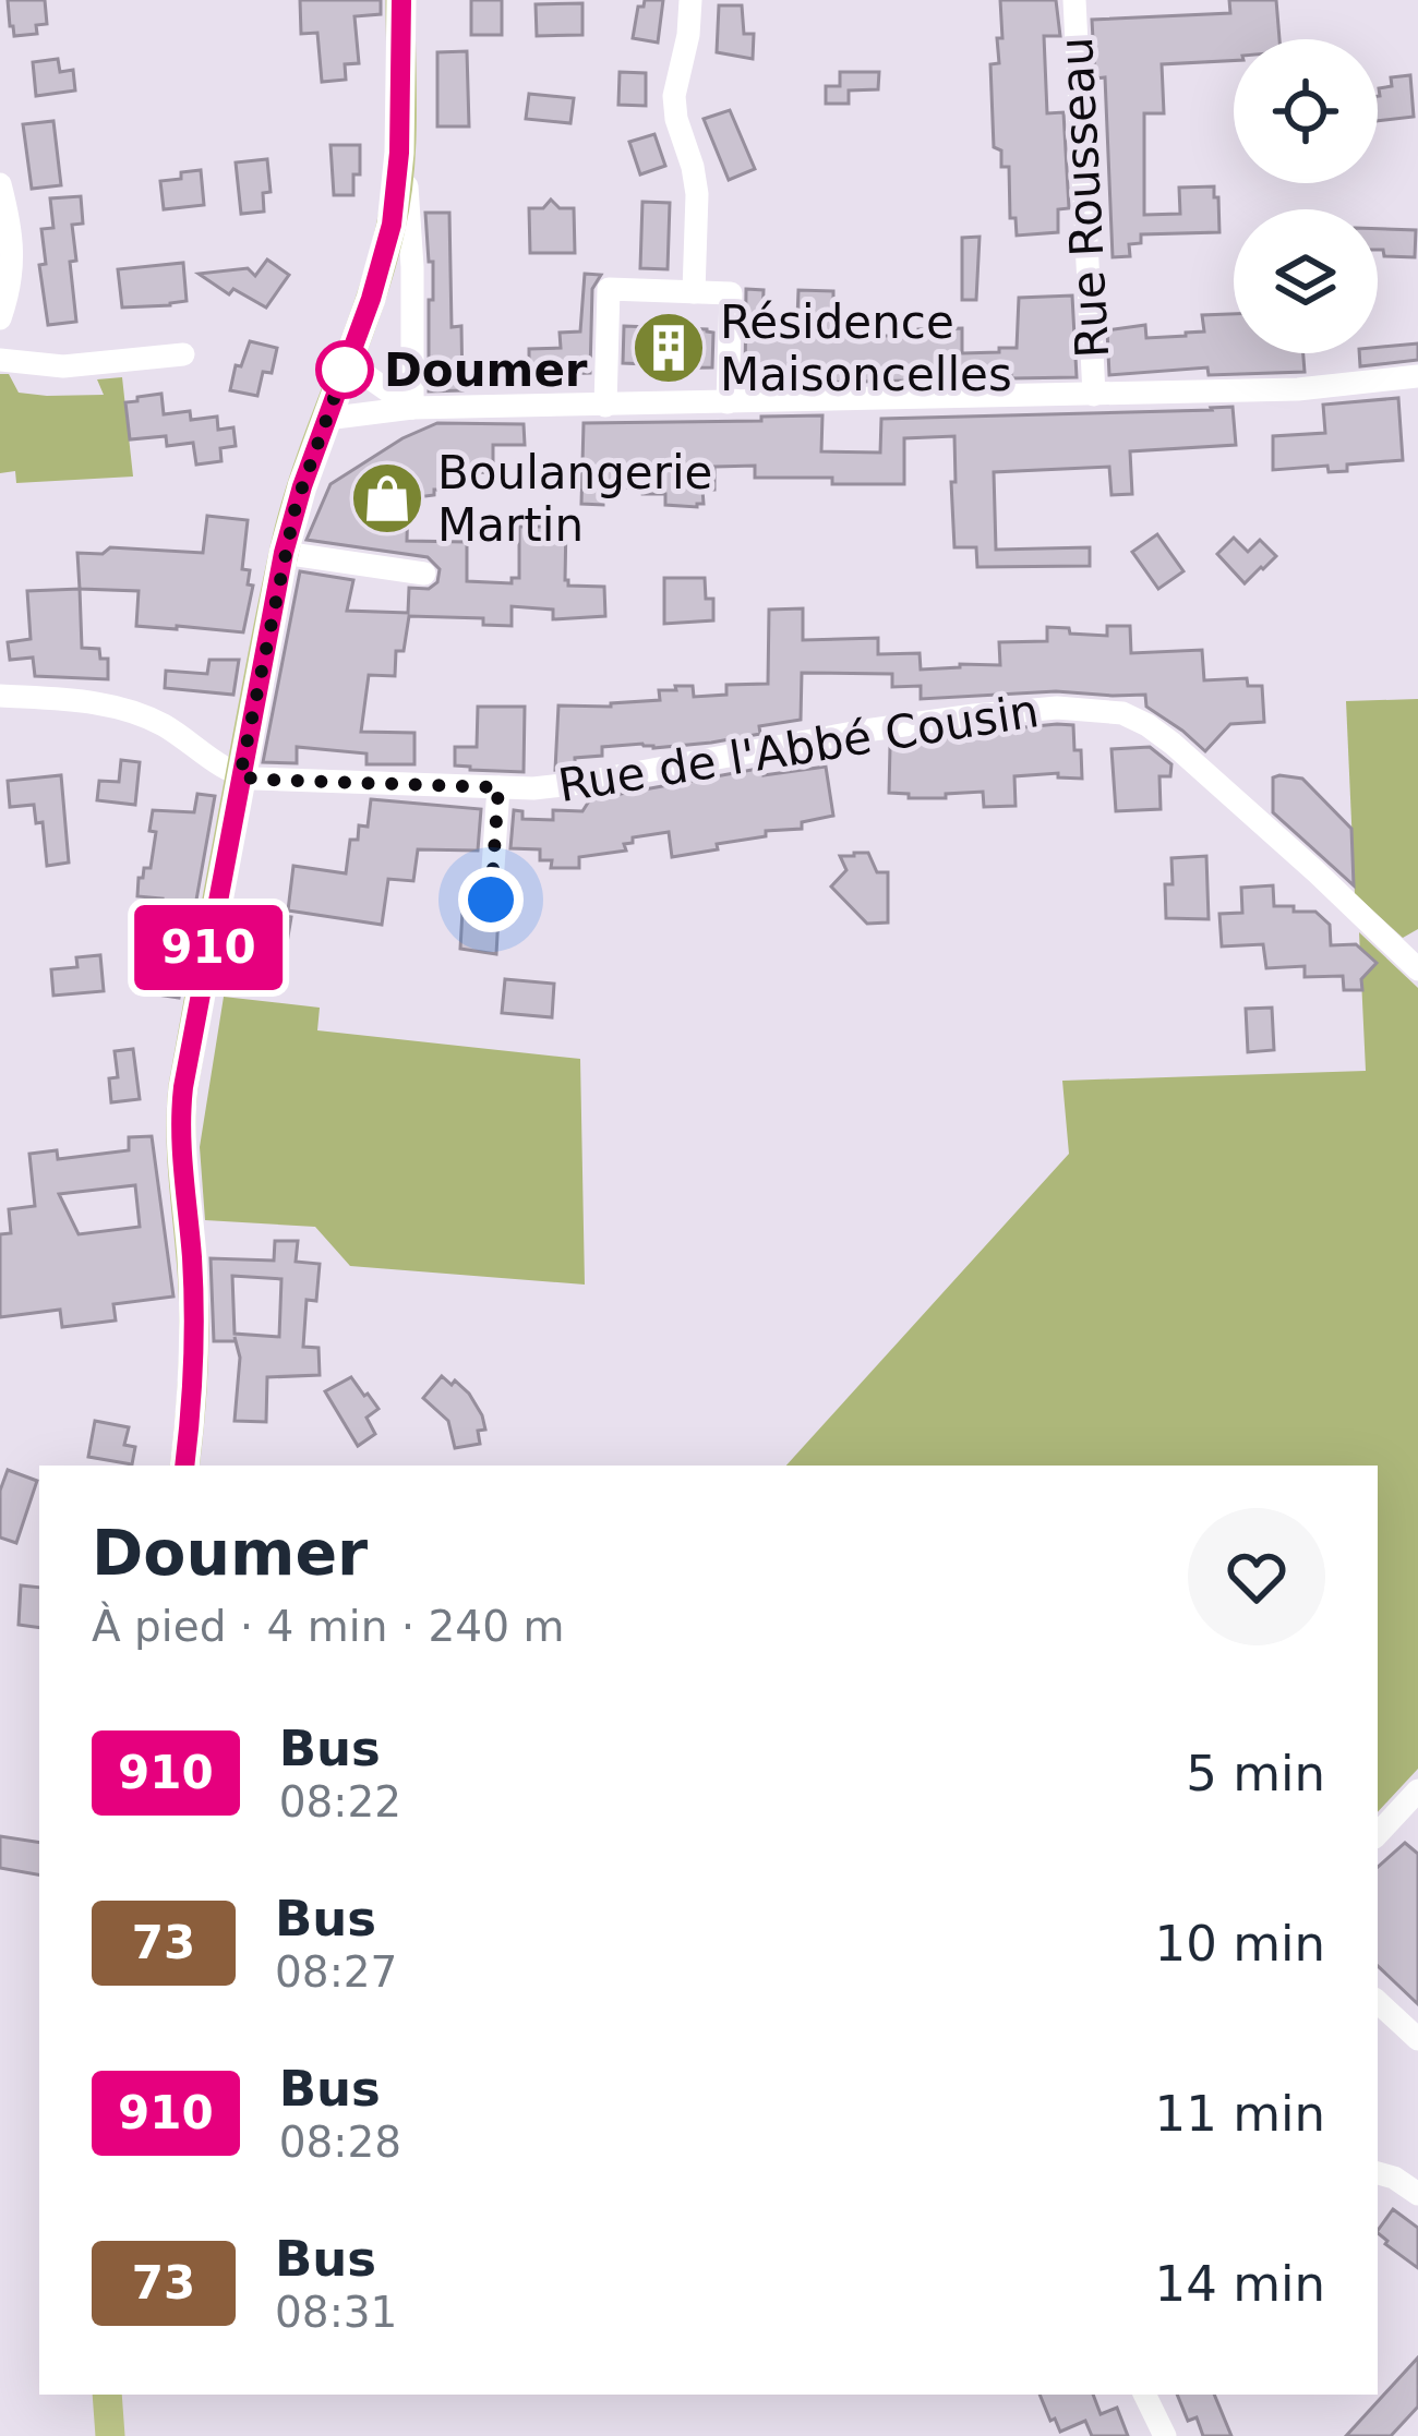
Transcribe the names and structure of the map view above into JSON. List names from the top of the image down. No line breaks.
{"streets":{"street":["Rue Rousseau","Rue de l'Abbé Cousin"]},"places":{"building":["Résidence Maisoncelles"],"other":["Doumer"],"shop":["Boulangerie Martin"]},"lines":["bus line 910"],"page":{"on_map":"910","heading":["Doumer","À pied · 4 min · 240 m"],"list":[{"mark":"910","name":"Bus","note":"08:22","value":"5 min"},{"mark":"73","name":"Bus","note":"08:27","value":"10 min"},{"mark":"910","name":"Bus","note":"08:28","value":"11 min"},{"mark":"73","name":"Bus","note":"08:31","value":"14 min"}]}}
